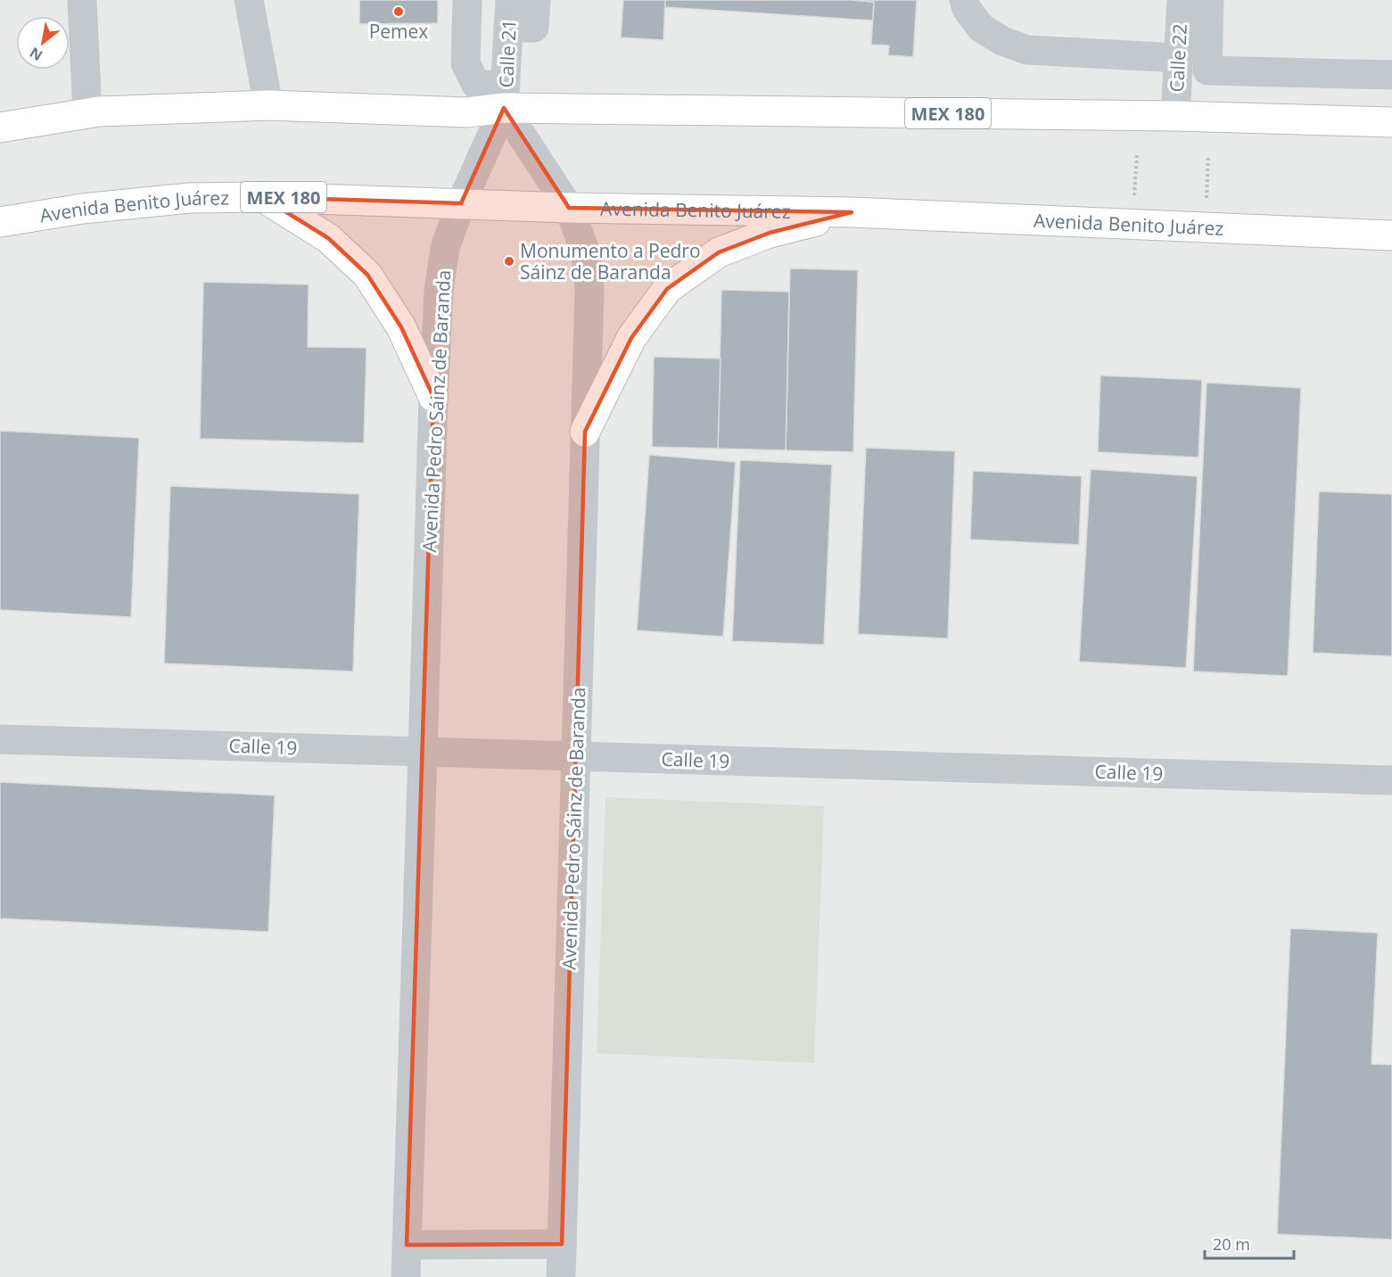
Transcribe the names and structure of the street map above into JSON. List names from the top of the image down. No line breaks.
{"streets":{"main road":["MEX 180","Avenida Benito Juárez"],"street":["Calle 21","Calle 22","Avenida Pedro Sáinz de Baranda","Calle 19"]},"crossings":[["Calle 21","MEX 180"],["Calle 21","Avenida Pedro Sáinz de Baranda"],["Calle 22","MEX 180"],["MEX 180","Avenida Pedro Sáinz de Baranda"],["Avenida Benito Juárez","Avenida Pedro Sáinz de Baranda"],["Avenida Pedro Sáinz de Baranda","Calle 19"]],"places":["Pemex","Monumento a Pedro Sáinz de Baranda"],"scale_bar":"20 m","north":"bottom left"}
